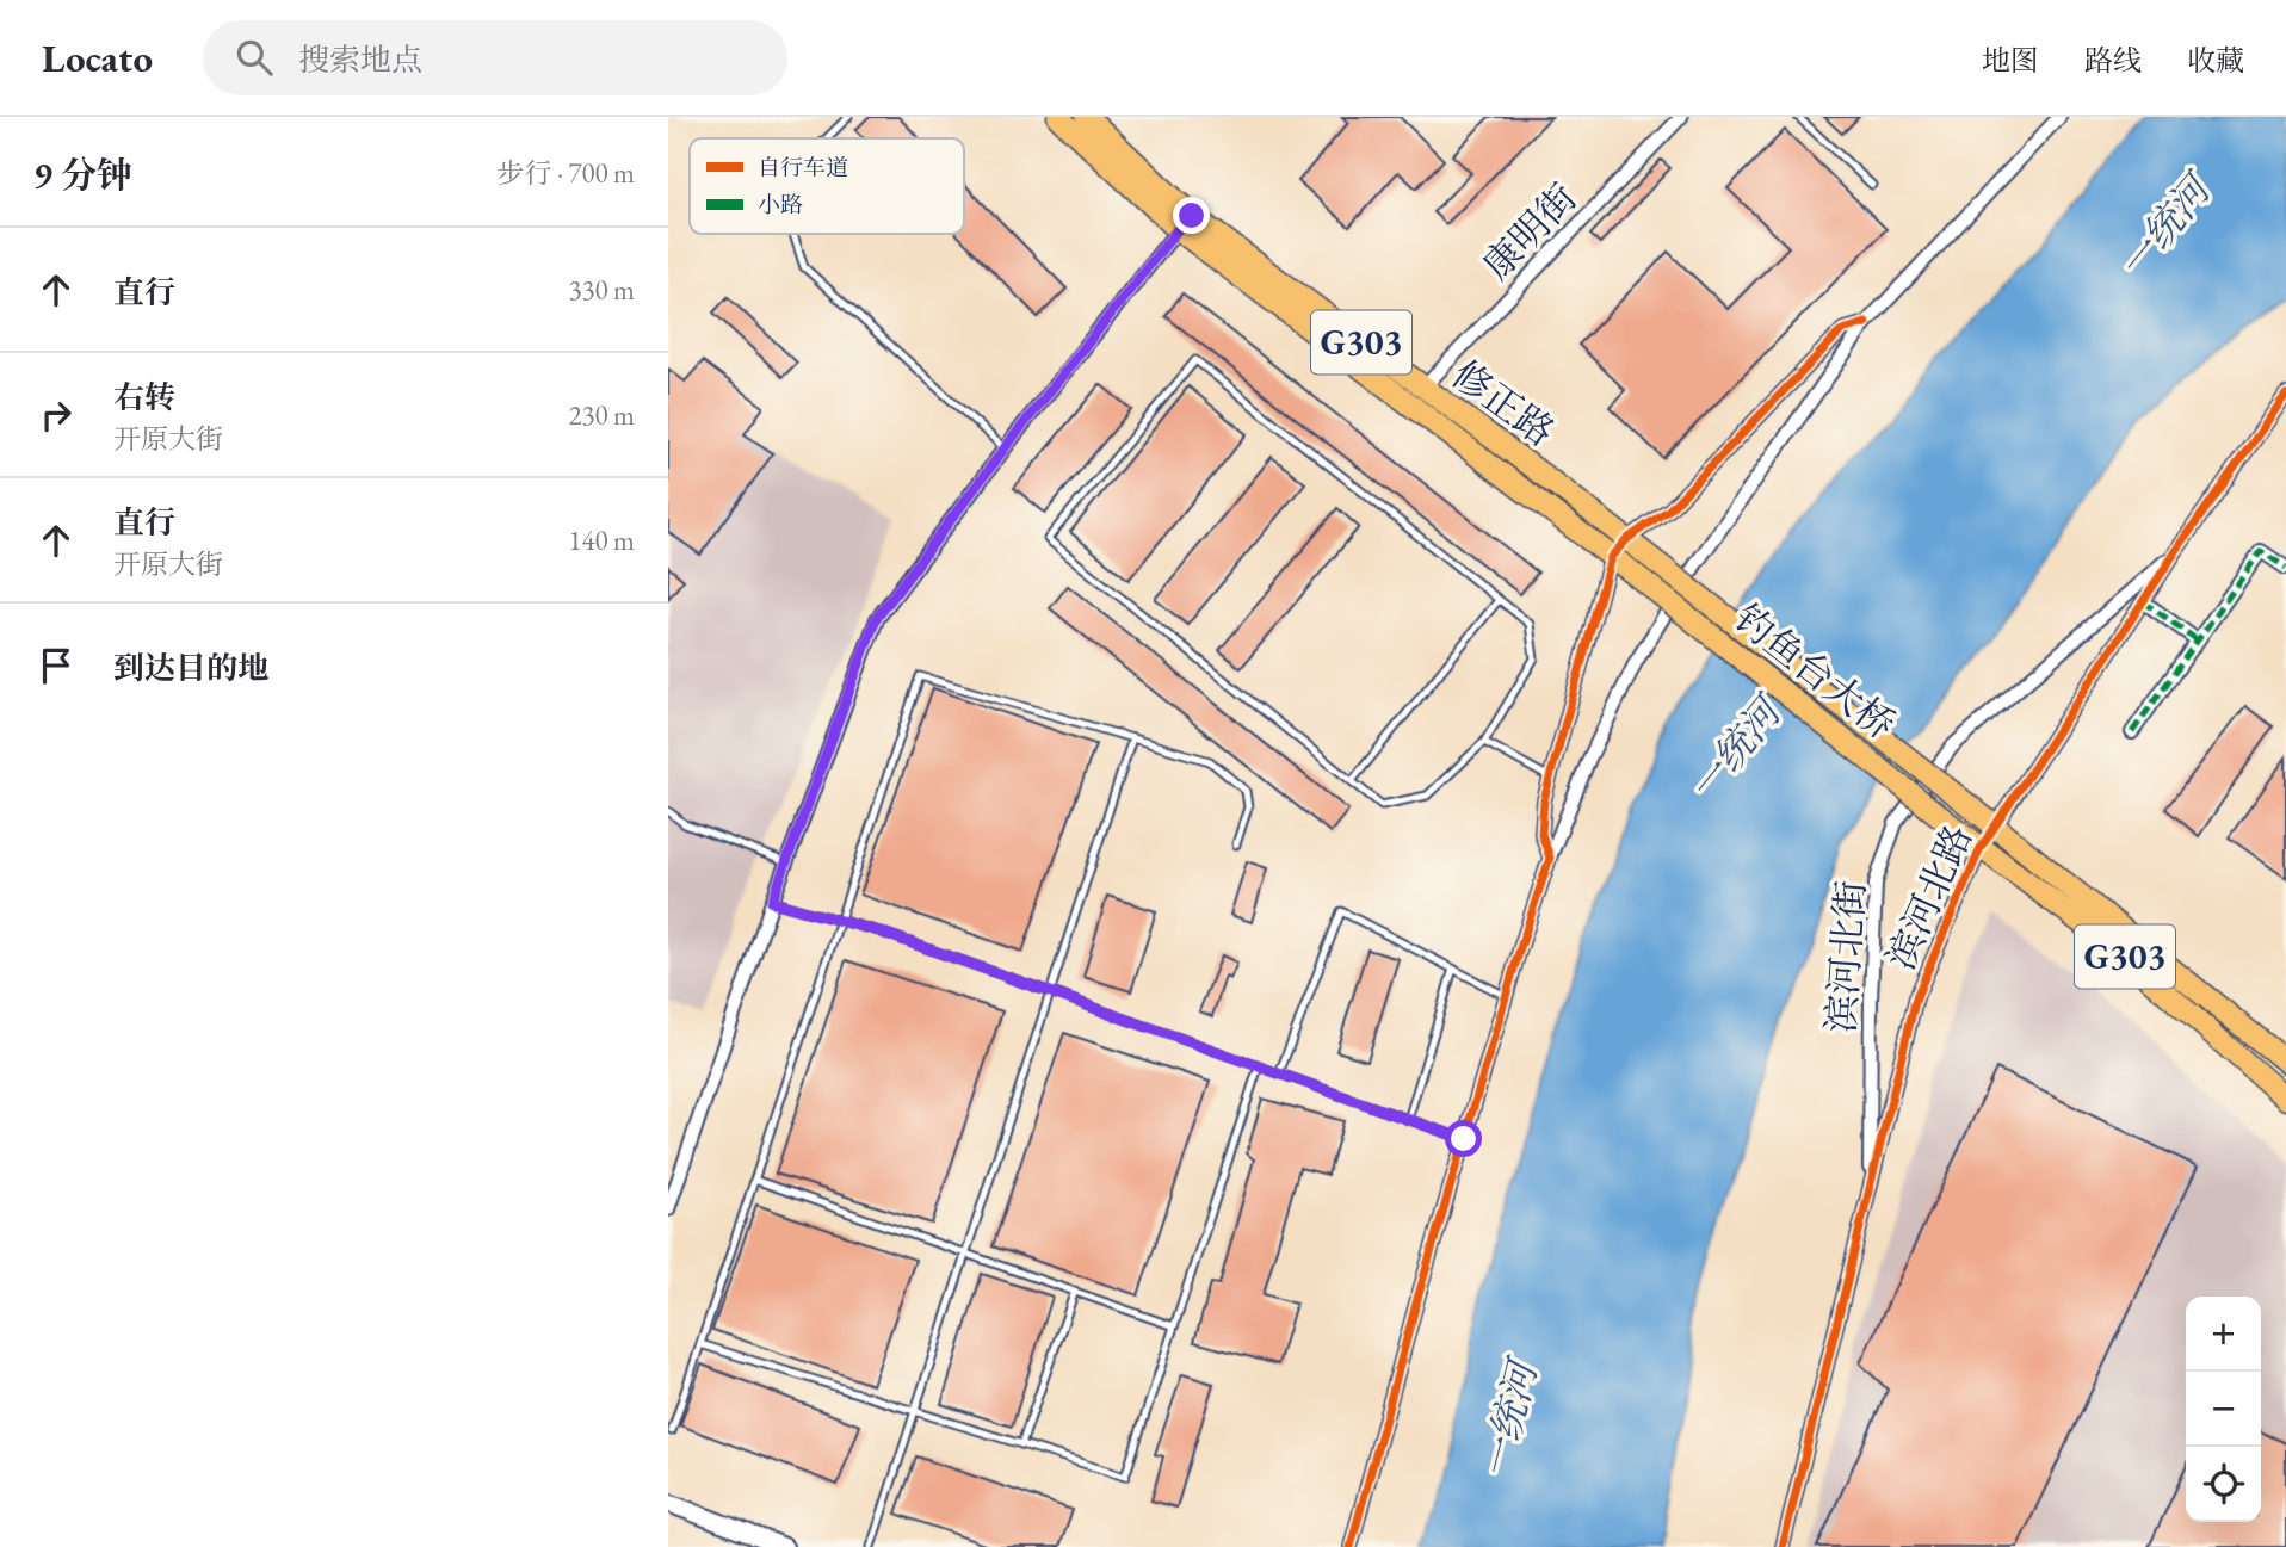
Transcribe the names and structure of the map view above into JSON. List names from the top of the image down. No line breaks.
{"streets":{"highway":["G303","修正路","钓鱼台大桥"],"street":["康明街","滨河北路","滨河北街"]},"crossings":[["康明街","修正路"],["G303","修正路"],["G303","钓鱼台大桥"],["G303","滨河北路"],["修正路","钓鱼台大桥"],["修正路","滨河北路"],["钓鱼台大桥","滨河北路"],["滨河北路","滨河北街"]],"water":["一统河"],"legend":["自行车道","小路"],"page":{"header":"Locato","search":"搜索地点","nav":["地图","路线","收藏"],"heading":["9 分钟","步行 · 700 m"],"list":[["直行","330 m"],["右转","开原大街","230 m"],["直行","开原大街","140 m"],"到达目的地"],"map_buttons":["+","−"]}}
